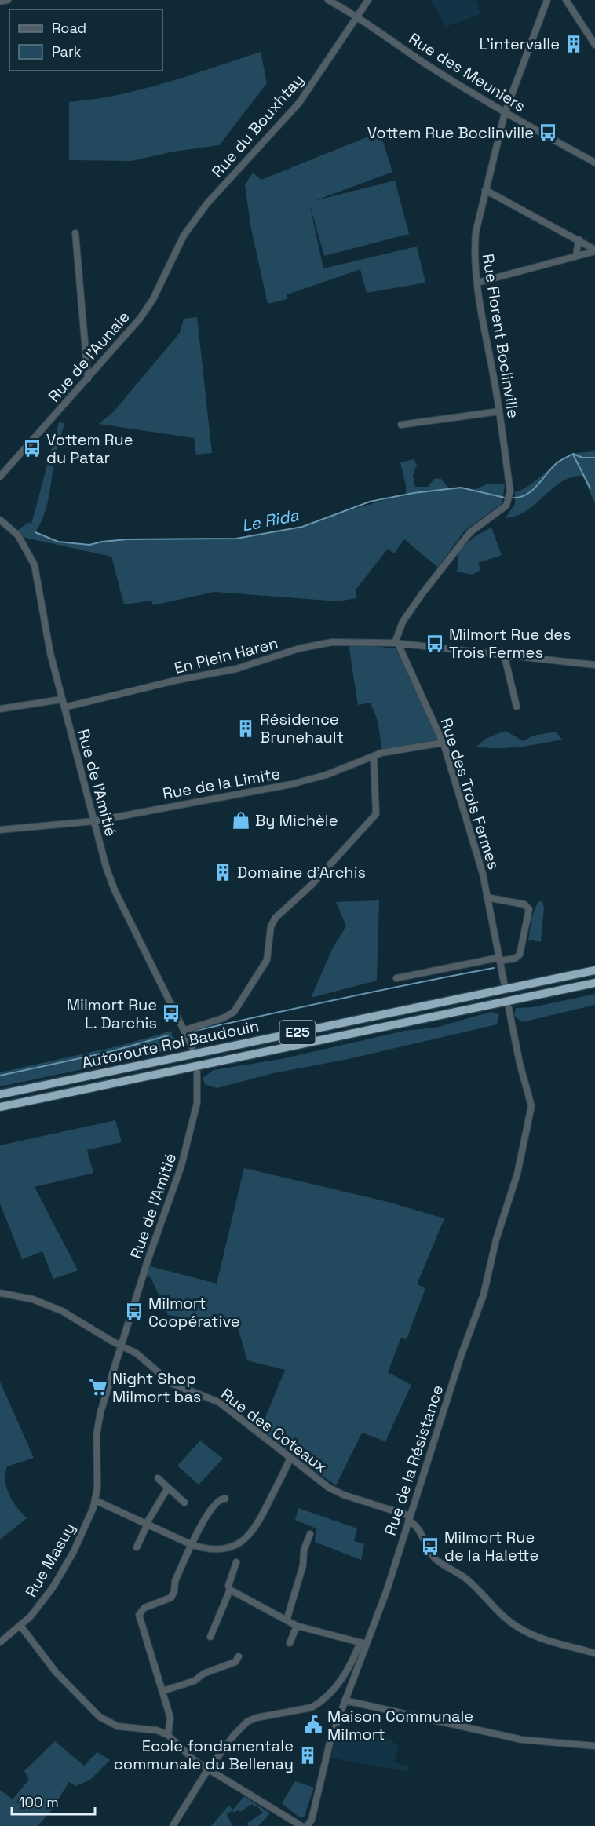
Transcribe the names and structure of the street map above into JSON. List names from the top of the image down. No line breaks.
{"streets":{"highway":["E25","Autoroute Roi Baudouin"],"street":["Rue des Meuniers","Rue du Bouxhtay","Rue Florent Boclinville","Rue de l'Aunaie","En Plein Haren","Rue de l'Amitié","Rue de la Limite","Rue des Trois Fermes","Rue des Coteaux","Rue de la Résistance","Rue Masuy"]},"crossings":[["Rue des Meuniers","Rue du Bouxhtay"],["Rue des Meuniers","Rue Florent Boclinville"],["Rue du Bouxhtay","Rue de l'Aunaie"],["Rue Florent Boclinville","En Plein Haren"],["Rue Florent Boclinville","Rue des Trois Fermes"],["En Plein Haren","Rue de l'Amitié"],["En Plein Haren","Rue des Trois Fermes"],["Rue de l'Amitié","Rue de la Limite"],["Rue de l'Amitié","Rue des Coteaux"],["Rue de l'Amitié","Rue Masuy"],["Rue de la Limite","Rue des Trois Fermes"],["Rue des Coteaux","Rue de la Résistance"],["Rue des Coteaux","Rue Masuy"]],"water":["Le Rida"],"places":{"building":["L'intervalle","Résidence Brunehault","Domaine d'Archis","Ecole fondamentale communale du Bellenay"],"bus stop":["Vottem Rue Boclinville","Vottem Rue du Patar","Milmort Rue des Trois Fermes","Milmort Rue L. Darchis","Milmort Coopérative","Milmort Rue de la Halette"],"shop":["By Michèle"],"supermarket":["Night Shop Milmort bas"],"public building":["Maison Communale Milmort"]},"legend":["Road","Park"],"scale_bar":"100 m"}
